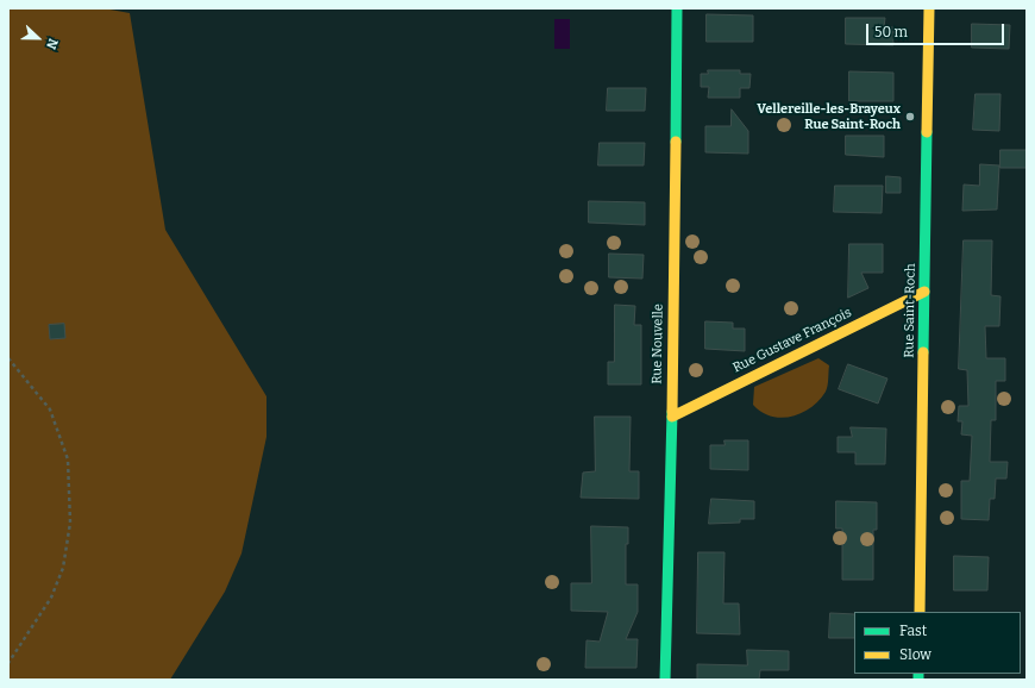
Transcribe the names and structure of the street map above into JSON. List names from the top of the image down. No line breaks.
{"streets":{"street":["Rue Saint-Roch","Rue Gustave François","Rue Nouvelle"]},"crossings":[["Rue Saint-Roch","Rue Gustave François"],["Rue Gustave François","Rue Nouvelle"]],"places":["Vellereille-les-Brayeux Rue Saint-Roch"],"legend":["Fast","Slow"],"scale_bar":"50 m","north":"right"}
